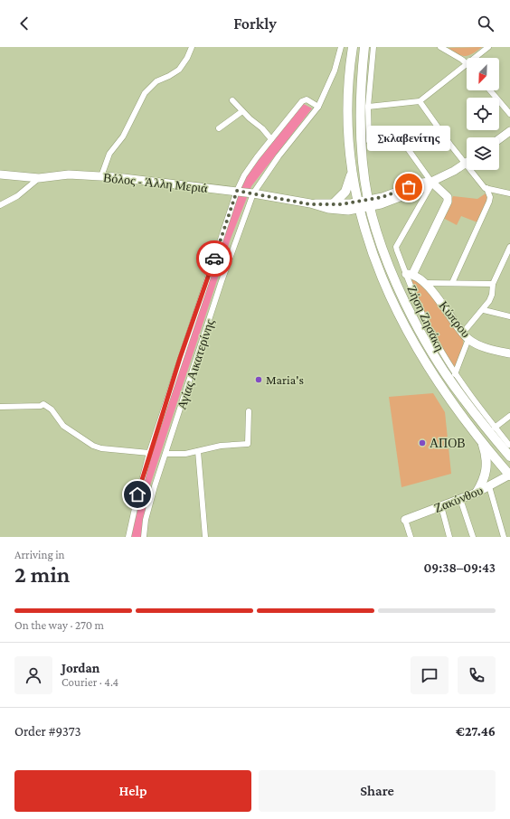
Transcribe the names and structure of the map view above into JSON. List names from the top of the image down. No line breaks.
{"streets":{"street":["Βόλος - Άλλη Μεριά","Ζήση Ζησάκη","Κύπρου","Αγίας Αικατερίνης","Ζακύνθου"]},"crossings":[["Βόλος - Άλλη Μεριά","Ζήση Ζησάκη"],["Βόλος - Άλλη Μεριά","Αγίας Αικατερίνης"],["Ζήση Ζησάκη","Κύπρου"]],"places":["Σκλαβενίτης","Maria's","ΑΠΟΒ"],"north":"bottom left","page":{"header":"Forkly","bubble":"Σκλαβενίτης","heading":["2 min","Arriving in","09:38–09:43"],"panel":["Jordan","Courier · 4.4","Order #9373","€27.46"],"bar":"On the way · 270 m","buttons":["Help","Share"]}}
